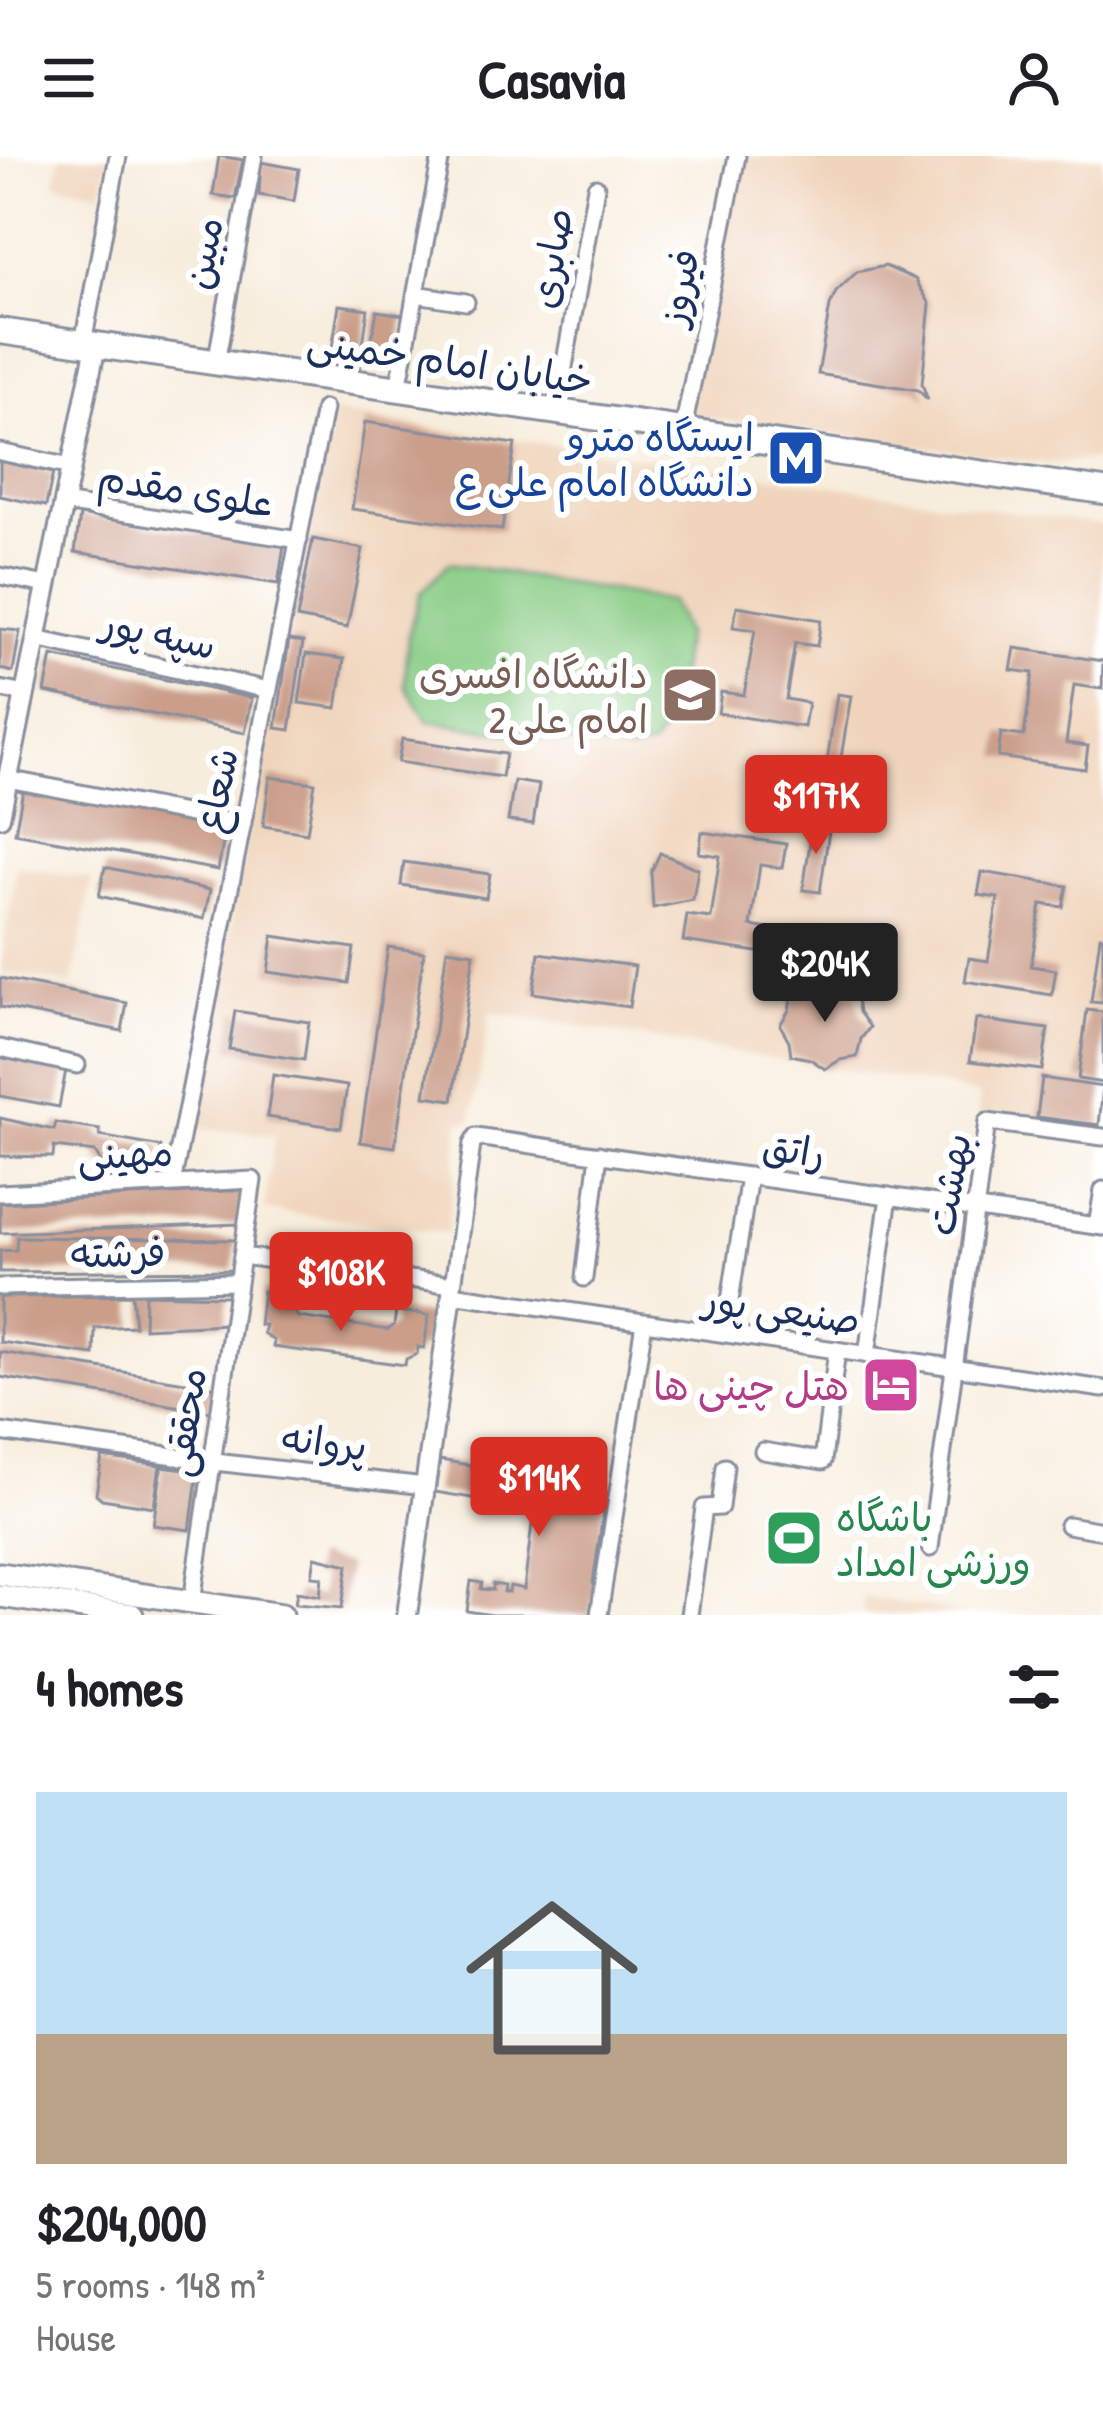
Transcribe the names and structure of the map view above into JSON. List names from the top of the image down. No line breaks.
{"streets":{"main road":["خیابان امام خمینی"],"street":["مبین","صابری","فیروز","علوی مقدم","سپه پور","شعاع","راتق","مهینی","بهشت","فرشته","صنیعی پور","محققی","پروانه"]},"crossings":[["مبین","خیابان امام خمینی"],["صابری","خیابان امام خمینی"],["فیروز","خیابان امام خمینی"],["علوی مقدم","شعاع"],["سپه پور","شعاع"],["شعاع","مهینی"],["راتق","بهشت"],["راتق","صنیعی پور"],["مهینی","محققی"],["بهشت","صنیعی پور"],["فرشته","محققی"],["صنیعی پور","محققی"],["محققی","پروانه"]],"places":{"metro station":["ایستگاه مترو دانشگاه امام علی ع"],"school or university":["دانشگاه افسری امام علی2"],"hotel":["هتل چینی ها"],"sports":["باشگاه ورزشی امداد"]},"page":{"header":"Casavia","price":["$117K","$204K","$108K","$114K"],"heading":"4 homes","list":[{"name":"$204,000","note":"5 rooms · 148 m² · House"}]}}
